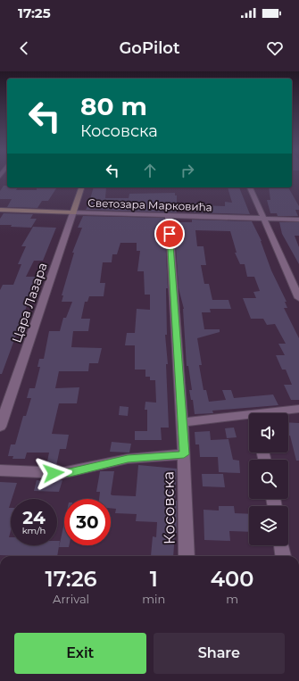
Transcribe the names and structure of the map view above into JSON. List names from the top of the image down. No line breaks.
{"streets":{"street":["Светозара Марковића","Цара Лазара","Косовска"]},"crossings":[["Светозара Марковића","Цара Лазара"],["Светозара Марковића","Косовска"]],"page":{"status":"17:25","header":"GoPilot","turn":["80 m","Косовска"],"speed":"24 km/h","limit":"30","eta":["17:26","Arrival","1","min","400","m"],"buttons":["Exit","Share"]}}
